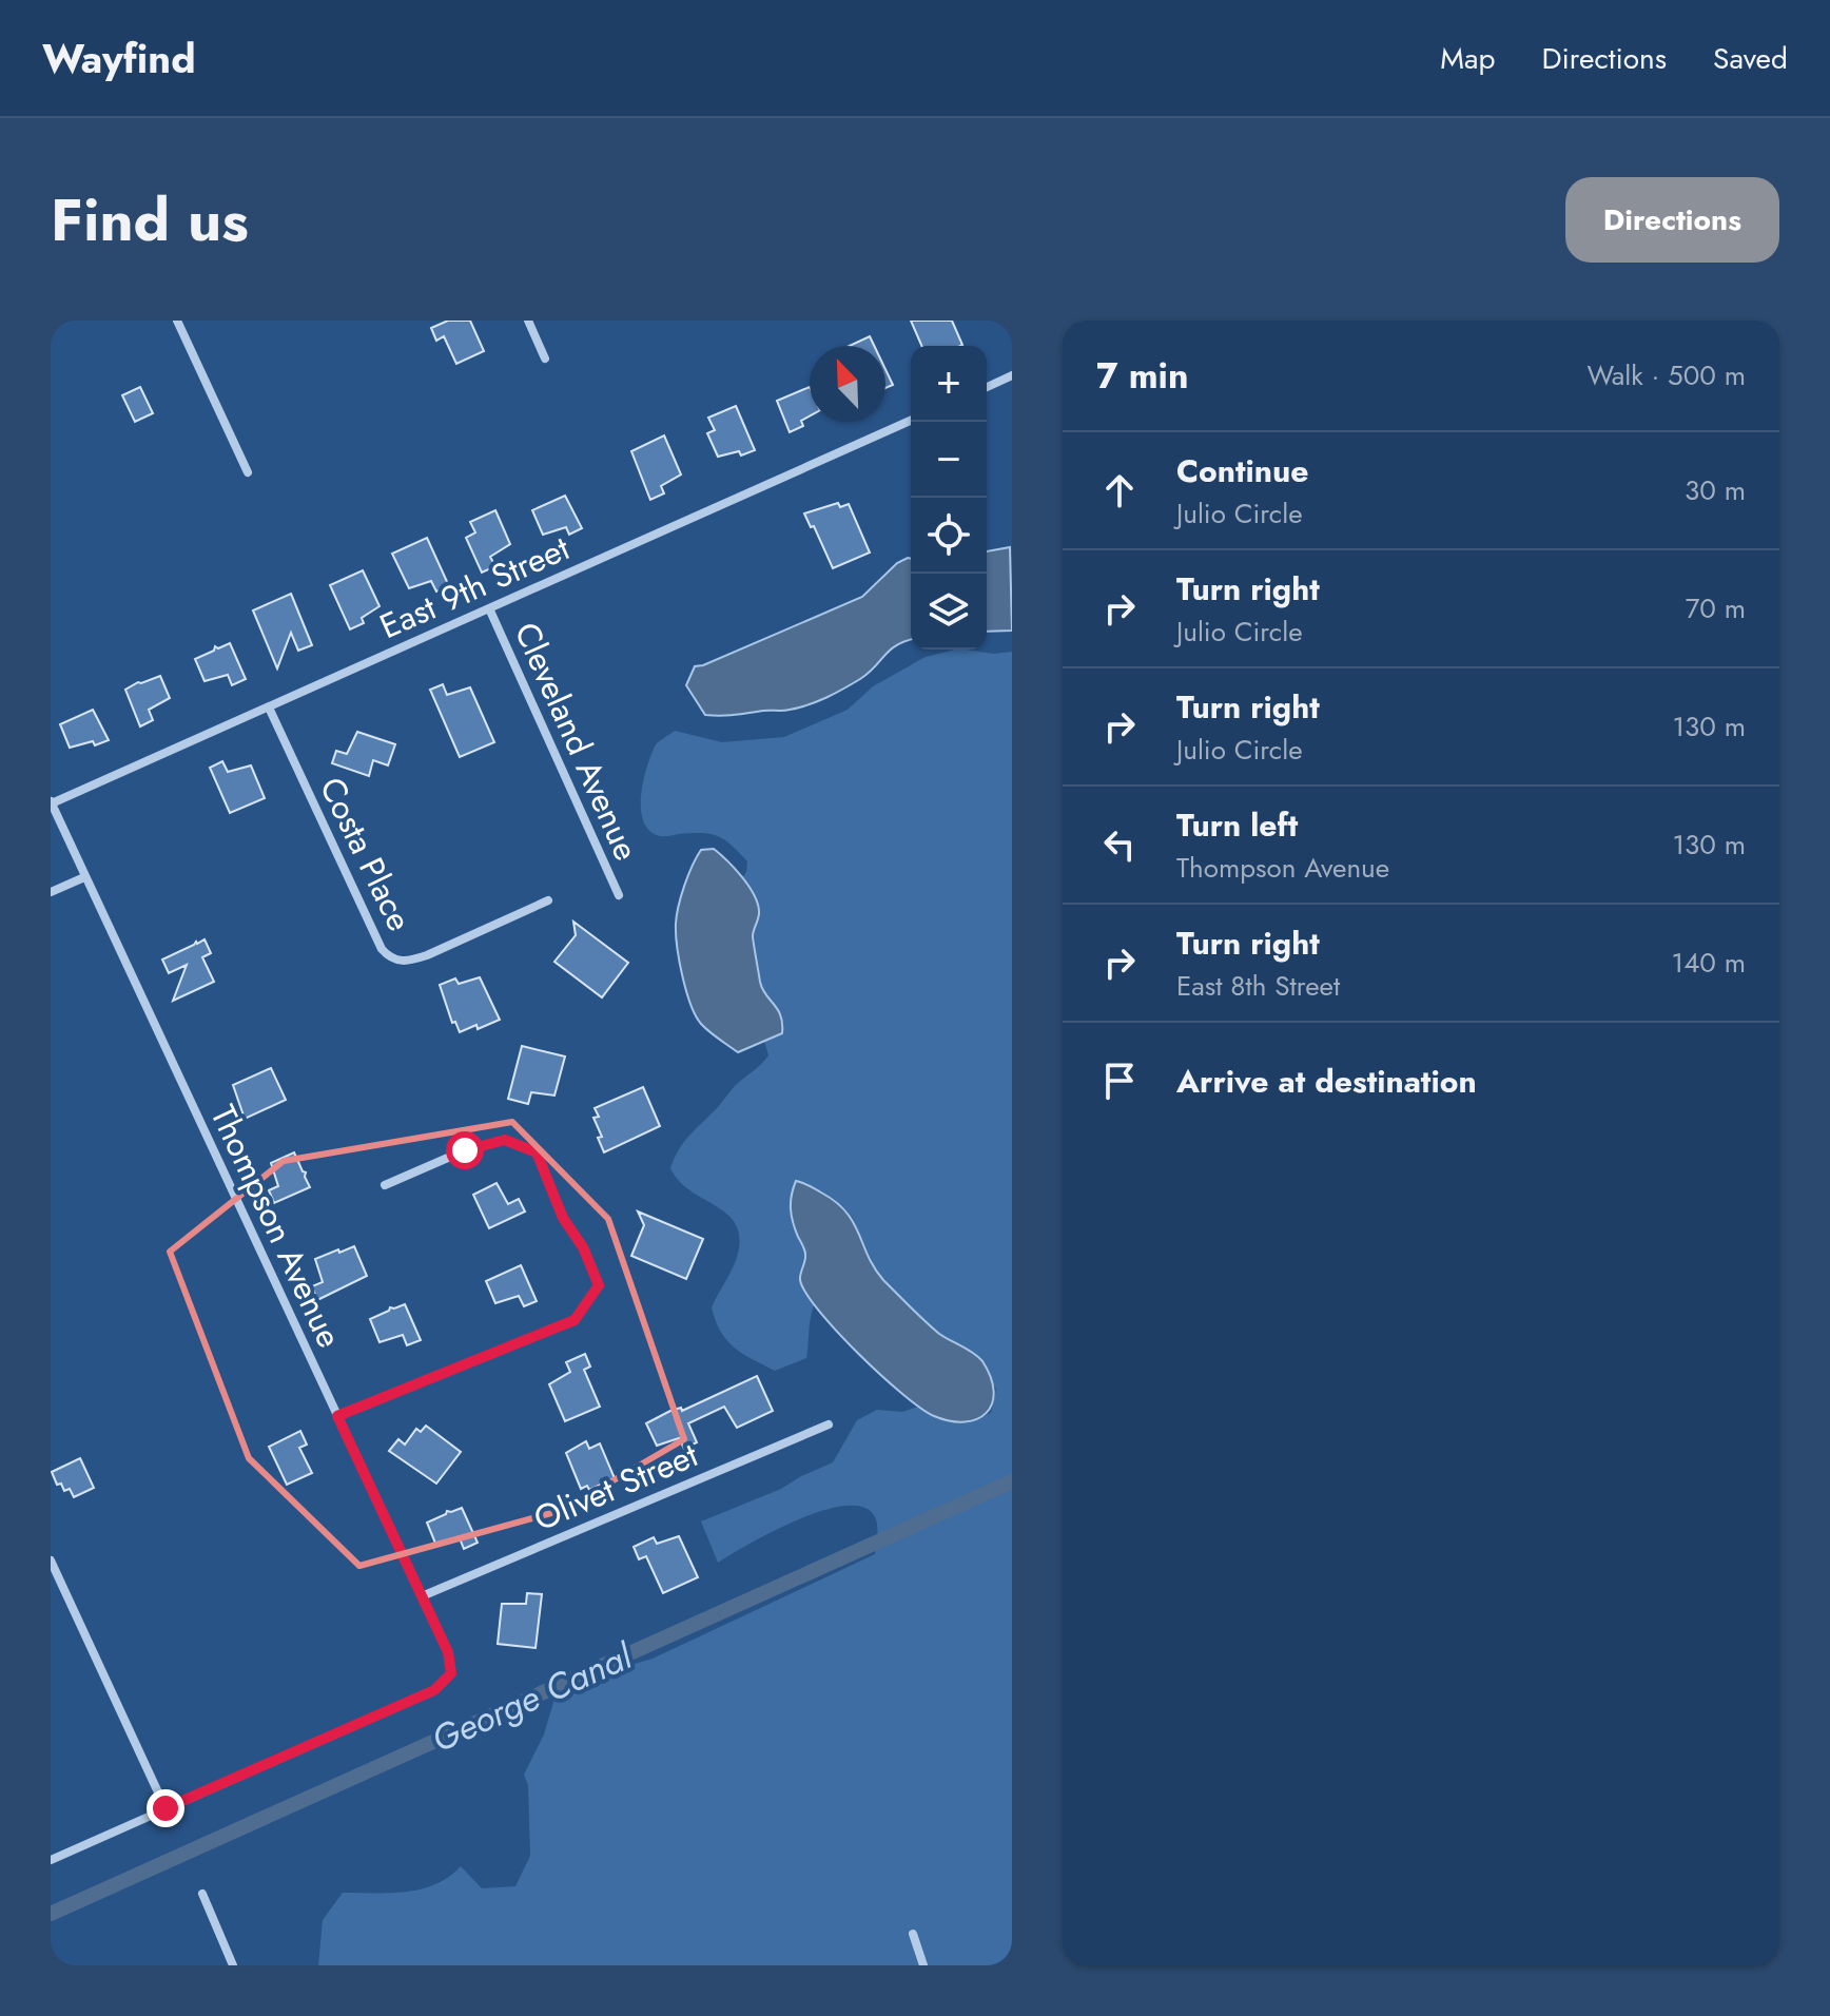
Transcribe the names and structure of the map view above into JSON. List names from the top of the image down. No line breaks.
{"streets":{"street":["East 9th Street","Cleveland Avenue","Costa Place","Thompson Avenue","Olivet Street"]},"crossings":[["East 9th Street","Cleveland Avenue"],["East 9th Street","Costa Place"],["East 9th Street","Thompson Avenue"],["Thompson Avenue","Olivet Street"]],"water":["George Canal"],"north":"top left","page":{"header":"Wayfind","nav":["Map","Directions","Saved"],"title":"Find us","buttons":"Directions","heading":["7 min","Walk · 500 m"],"map_buttons":["+","−"],"list":[["Continue","Julio Circle","30 m"],["Turn right","Julio Circle","70 m"],["Turn right","Julio Circle","130 m"],["Turn left","Thompson Avenue","130 m"],["Turn right","East 8th Street","140 m"],"Arrive at destination"]}}
